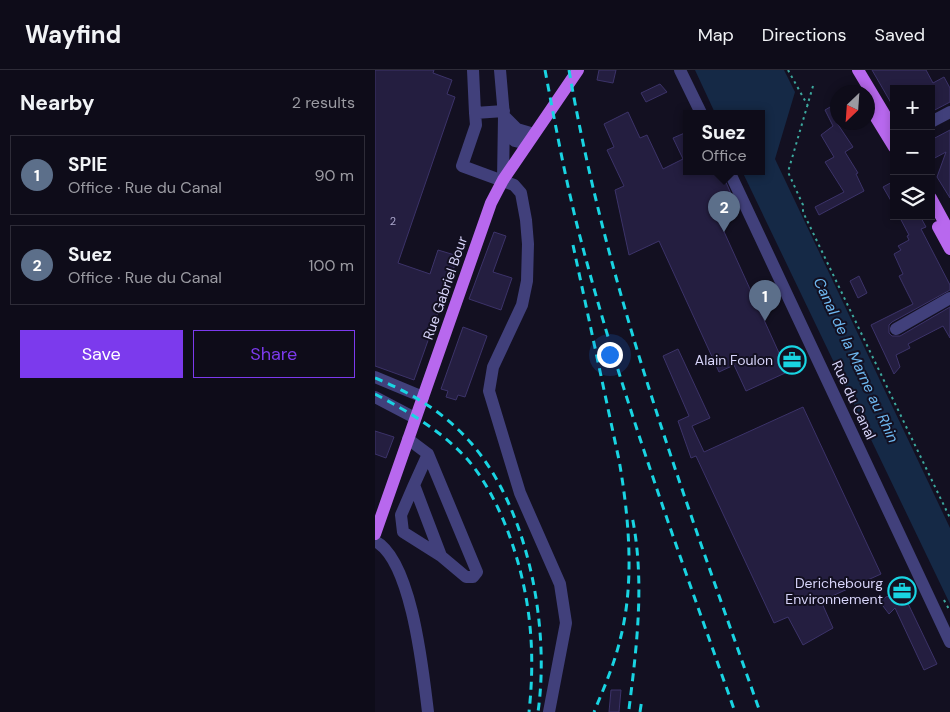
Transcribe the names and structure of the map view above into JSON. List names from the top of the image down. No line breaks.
{"streets":{"main road":["Rue Gabriel Bour"],"street":["Rue du Canal"]},"water":["Canal de la Marne au Rhin"],"places":{"office":["Alain Foulon","Derichebourg Environnement"]},"house_numbers":["2"],"north":"bottom left","page":{"header":"Wayfind","nav":["Map","Directions","Saved"],"heading":["Nearby","2 results"],"map_buttons":["+","−"],"popup":["Suez","Office"],"list":[{"mark":"1","name":"SPIE","note":"Office · Rue du Canal","value":"90 m"},{"mark":"2","name":"Suez","note":"Office · Rue du Canal","value":"100 m"}],"pins":["2","1"],"buttons":["Save","Share"]}}
